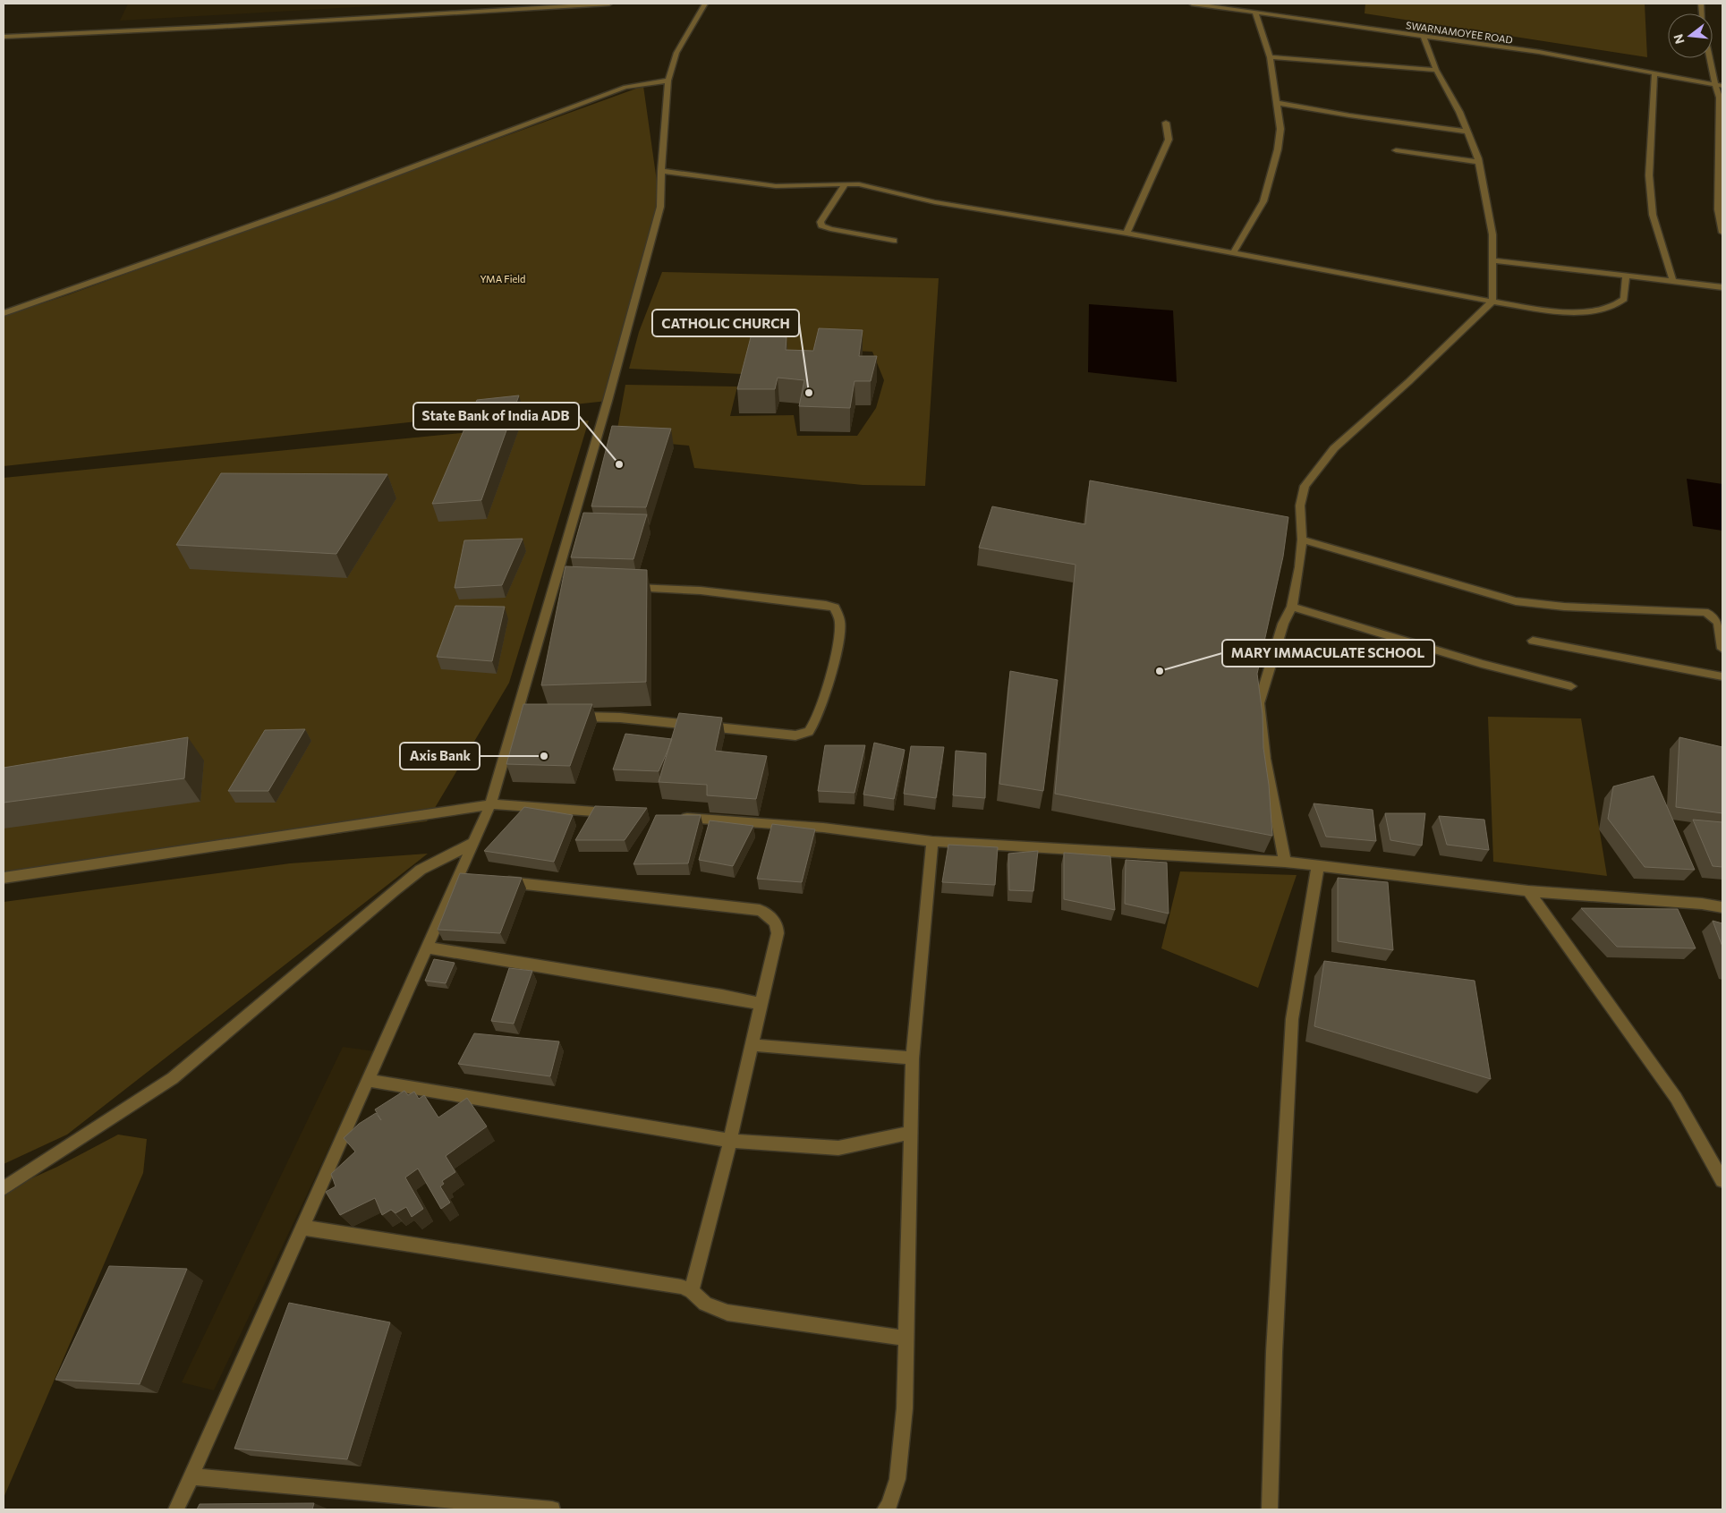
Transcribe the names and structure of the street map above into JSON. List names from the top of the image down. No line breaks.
{"streets":{"street":["SWARNAMOYEE ROAD"]},"parks":["YMA Field"],"places":["CATHOLIC CHURCH","State Bank of India ADB","MARY IMMACULATE SCHOOL","Axis Bank"],"north":"left"}
